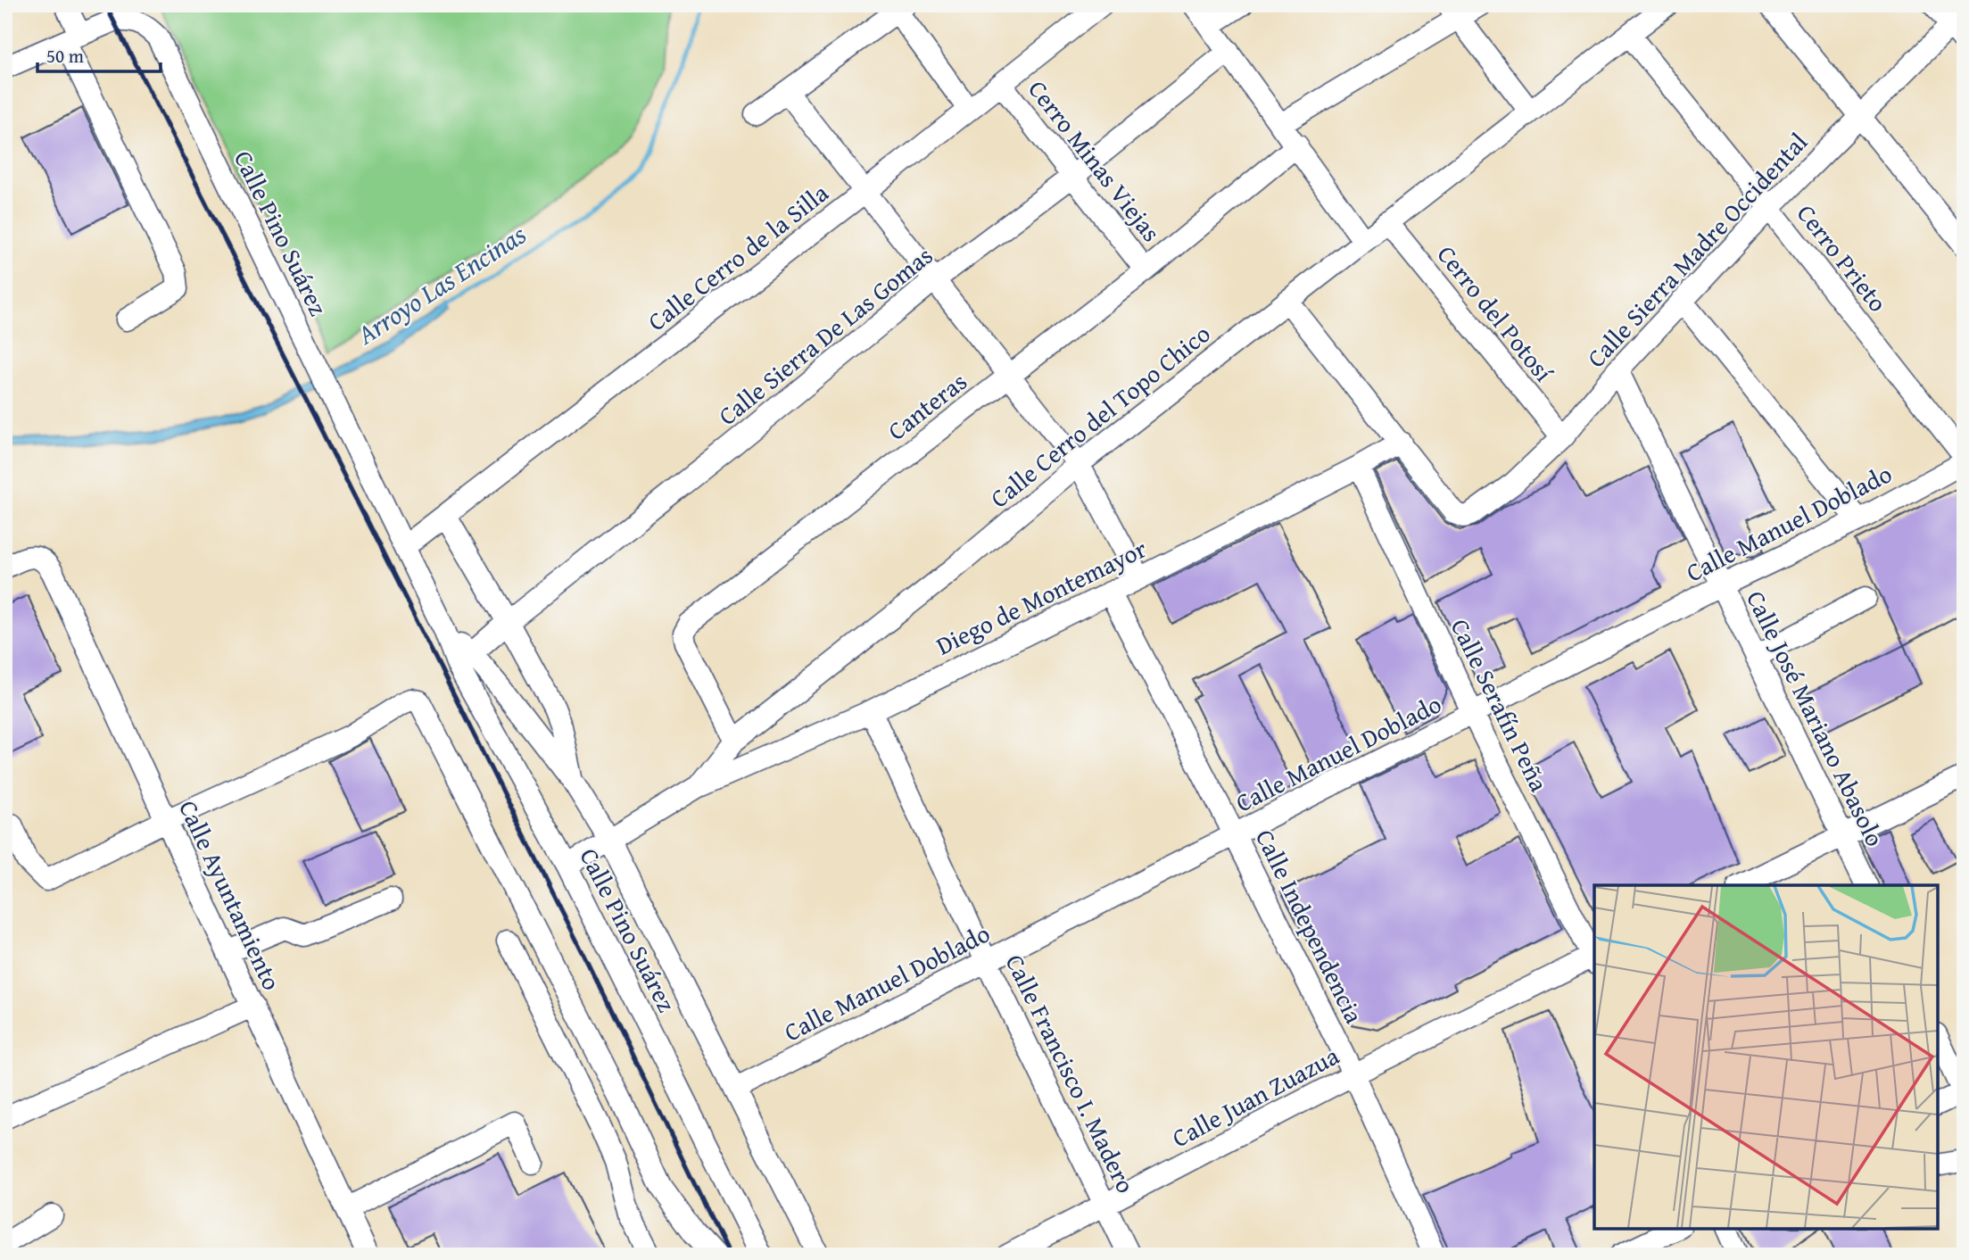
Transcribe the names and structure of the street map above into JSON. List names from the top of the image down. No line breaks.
{"streets":{"street":["Cerro Minas Viejas","Calle Pino Suárez","Calle Sierra Madre Occidental","Calle Cerro de la Silla","Cerro Prieto","Cerro del Potosí","Calle Sierra De Las Gomas","Canteras","Calle Cerro del Topo Chico","Calle Manuel Doblado","Diego de Montemayor","Calle Serafín Peña","Calle José Mariano Abasolo","Calle Ayuntamiento","Calle Independencia","Calle Francisco I. Madero","Calle Juan Zuazua"]},"crossings":[["Cerro Minas Viejas","Calle Cerro de la Silla"],["Cerro Minas Viejas","Calle Sierra De Las Gomas"],["Cerro Minas Viejas","Canteras"],["Calle Pino Suárez","Calle Cerro de la Silla"],["Calle Pino Suárez","Calle Sierra De Las Gomas"],["Calle Pino Suárez","Calle Cerro del Topo Chico"],["Calle Pino Suárez","Calle Manuel Doblado"],["Calle Sierra Madre Occidental","Cerro Prieto"],["Calle Sierra Madre Occidental","Cerro del Potosí"],["Calle Sierra Madre Occidental","Diego de Montemayor"],["Calle Sierra Madre Occidental","Calle José Mariano Abasolo"],["Cerro Prieto","Calle Cerro del Topo Chico"],["Cerro del Potosí","Calle Cerro del Topo Chico"],["Canteras","Calle Cerro del Topo Chico"],["Calle Cerro del Topo Chico","Diego de Montemayor"],["Calle Manuel Doblado","Calle Serafín Peña"],["Calle Manuel Doblado","Calle José Mariano Abasolo"],["Calle Manuel Doblado","Calle Independencia"],["Calle Manuel Doblado","Calle Francisco I. Madero"],["Diego de Montemayor","Calle Serafín Peña"],["Diego de Montemayor","Calle Independencia"],["Diego de Montemayor","Calle Francisco I. Madero"],["Calle Serafín Peña","Calle Juan Zuazua"],["Calle Independencia","Calle Juan Zuazua"],["Calle Francisco I. Madero","Calle Juan Zuazua"]],"water":["Arroyo Las Encinas"],"scale_bar":"50 m"}
